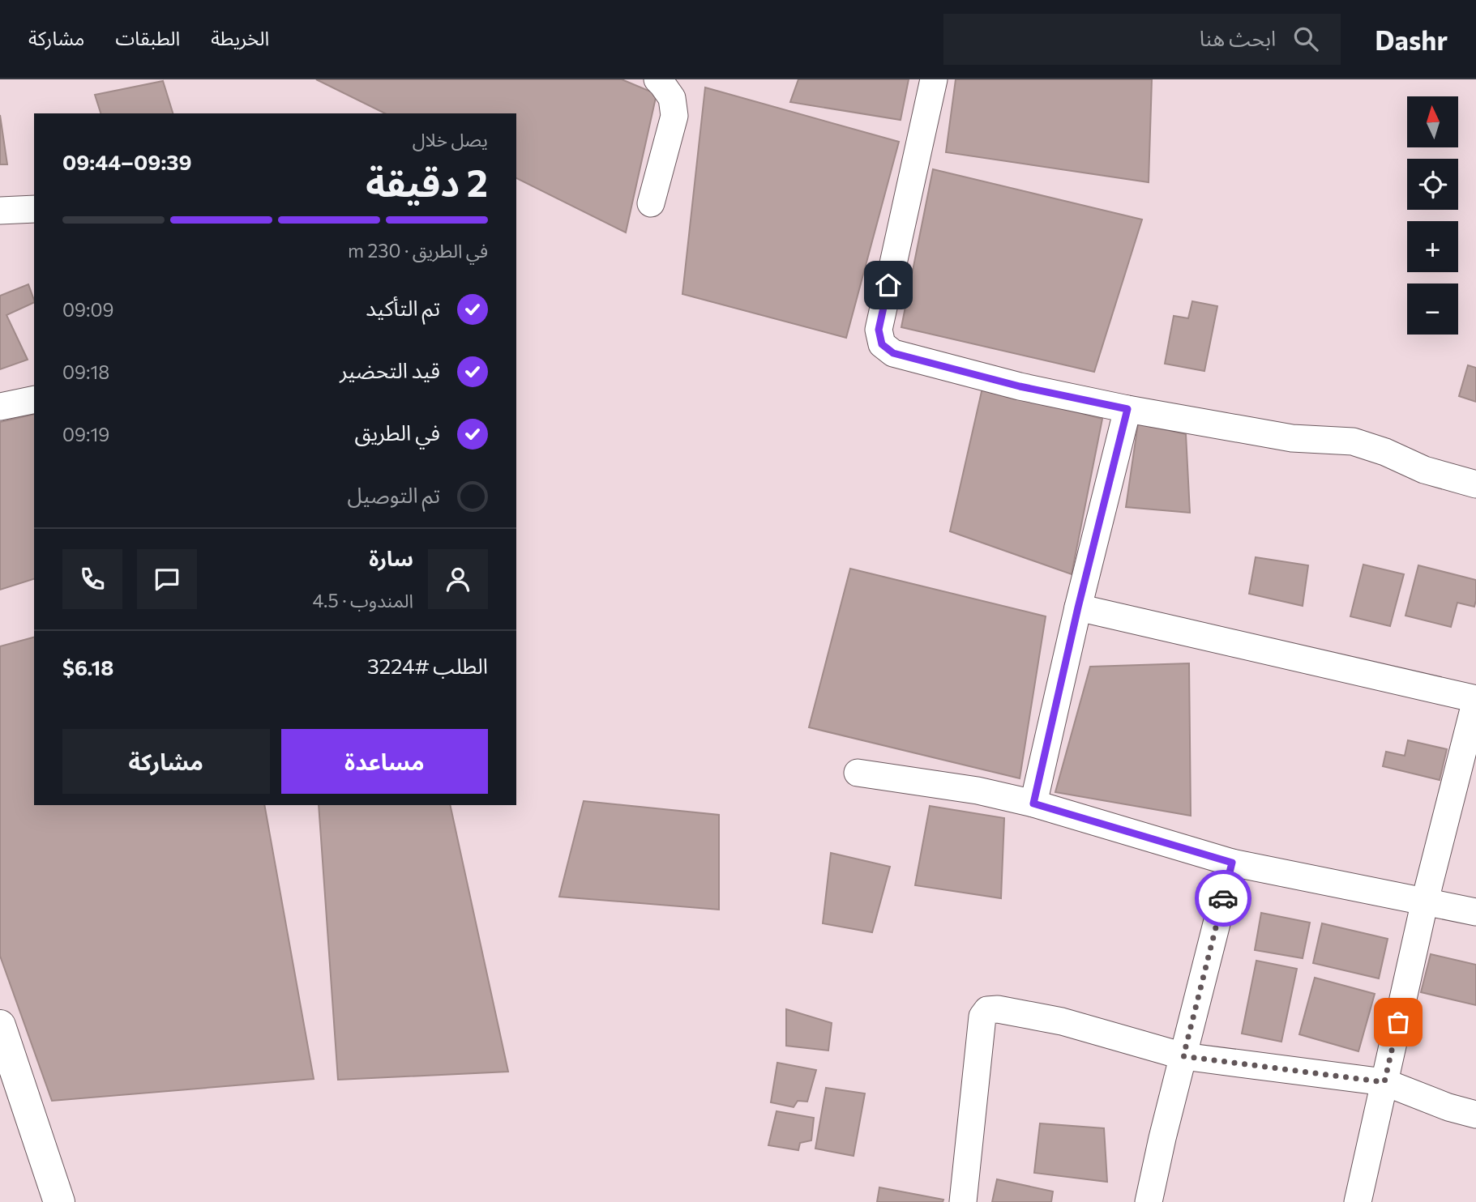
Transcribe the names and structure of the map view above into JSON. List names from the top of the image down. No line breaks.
{"north":"top","page":{"header":"Dashr","search":"ابحث هنا","nav":["الخريطة","الطبقات","مشاركة"],"map_buttons":["+","−"],"heading":["2 دقيقة","يصل خلال","09:39–09:44"],"panel":["سارة","المندوب · 4.5","الطلب #3224","$6.18"],"bar":"في الطريق · 230 m","list":[["تم التأكيد","09:09"],["قيد التحضير","09:18"],["في الطريق","09:19"],"تم التوصيل"],"buttons":["مساعدة","مشاركة"]}}
